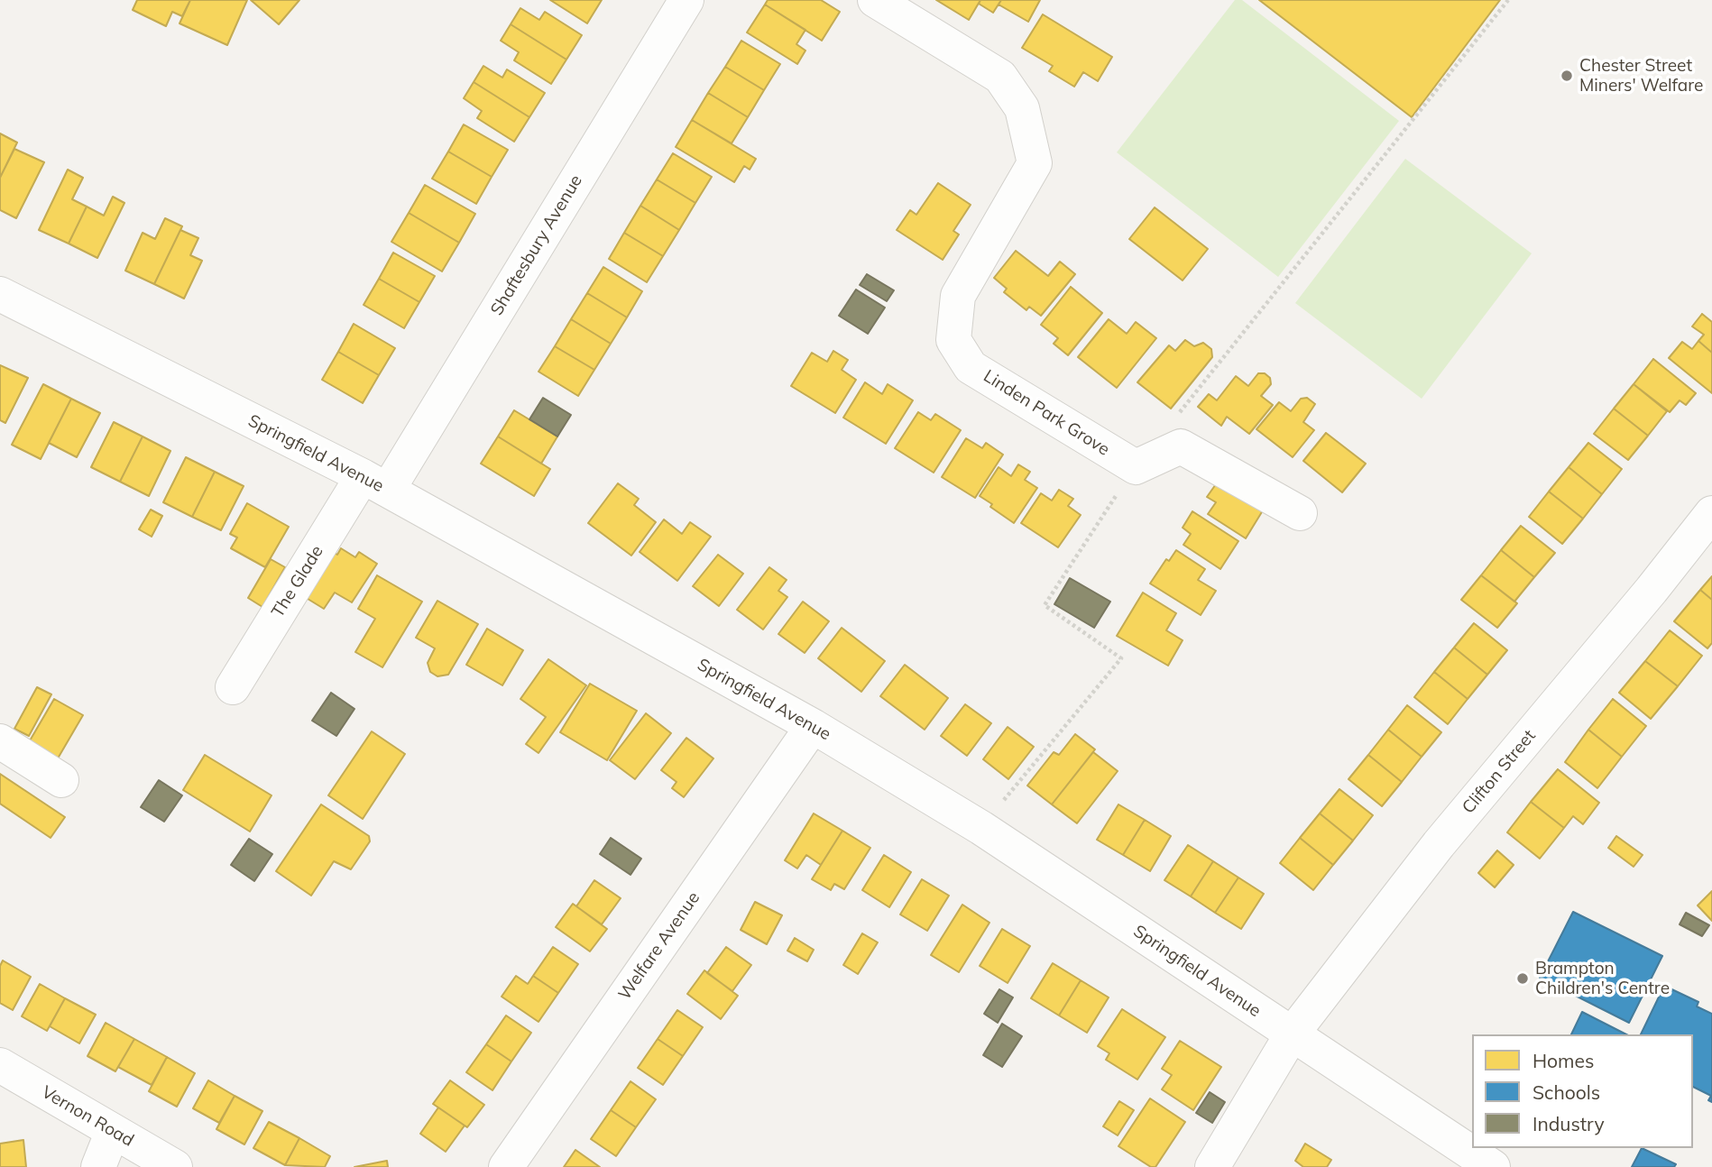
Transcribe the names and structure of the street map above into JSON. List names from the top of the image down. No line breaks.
{"streets":{"street":["Shaftesbury Avenue","Linden Park Grove","Springfield Avenue","The Glade","Clifton Street","Welfare Avenue","Vernon Road"]},"crossings":[["Shaftesbury Avenue","Springfield Avenue"],["Shaftesbury Avenue","The Glade"],["Springfield Avenue","The Glade"],["Springfield Avenue","Clifton Street"],["Springfield Avenue","Welfare Avenue"]],"places":["Chester Street Miners' Welfare","Brampton Children's Centre"],"legend":["Homes","Schools","Industry"]}
